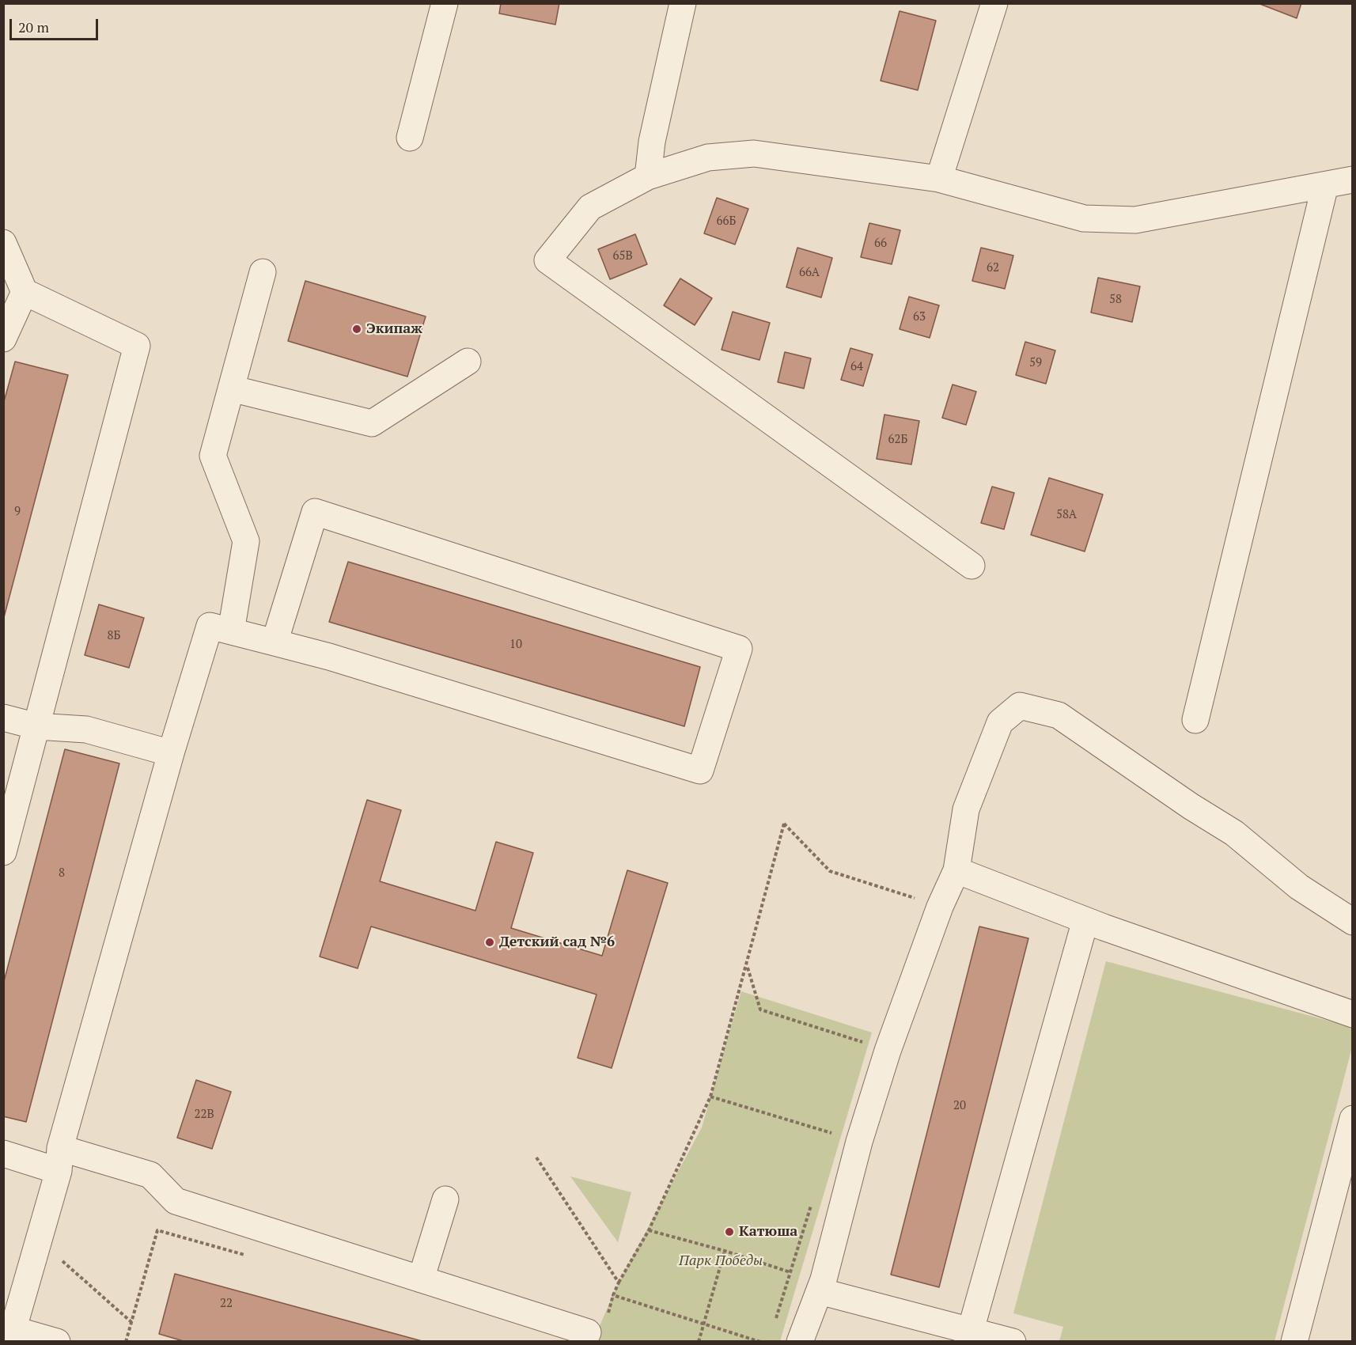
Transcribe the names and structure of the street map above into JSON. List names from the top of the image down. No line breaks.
{"parks":["Парк Победы"],"places":["Экипаж","Детский сад №6","Катюша"],"house_numbers":["66Б","66","65В","62","66А","58","63","59","64","62Б","9","58А","8Б","10","8","20","22В","22"],"scale_bar":"20 m"}
